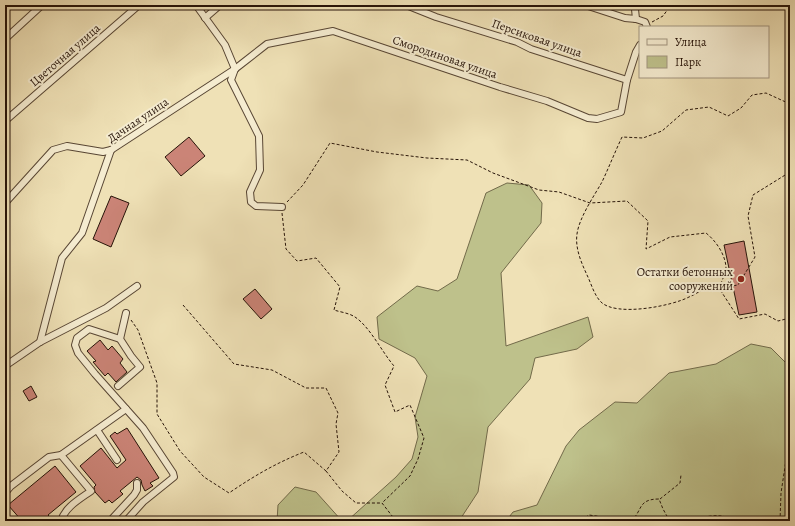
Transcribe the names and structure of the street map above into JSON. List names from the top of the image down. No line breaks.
{"streets":{"street":["Персиковая улица","Цветочная улица","Смородиновая улица","Дачная улица"]},"crossings":[["Персиковая улица","Смородиновая улица"],["Смородиновая улица","Дачная улица"]],"places":["Остатки бетонных сооружений"],"legend":["Улица","Парк"]}
